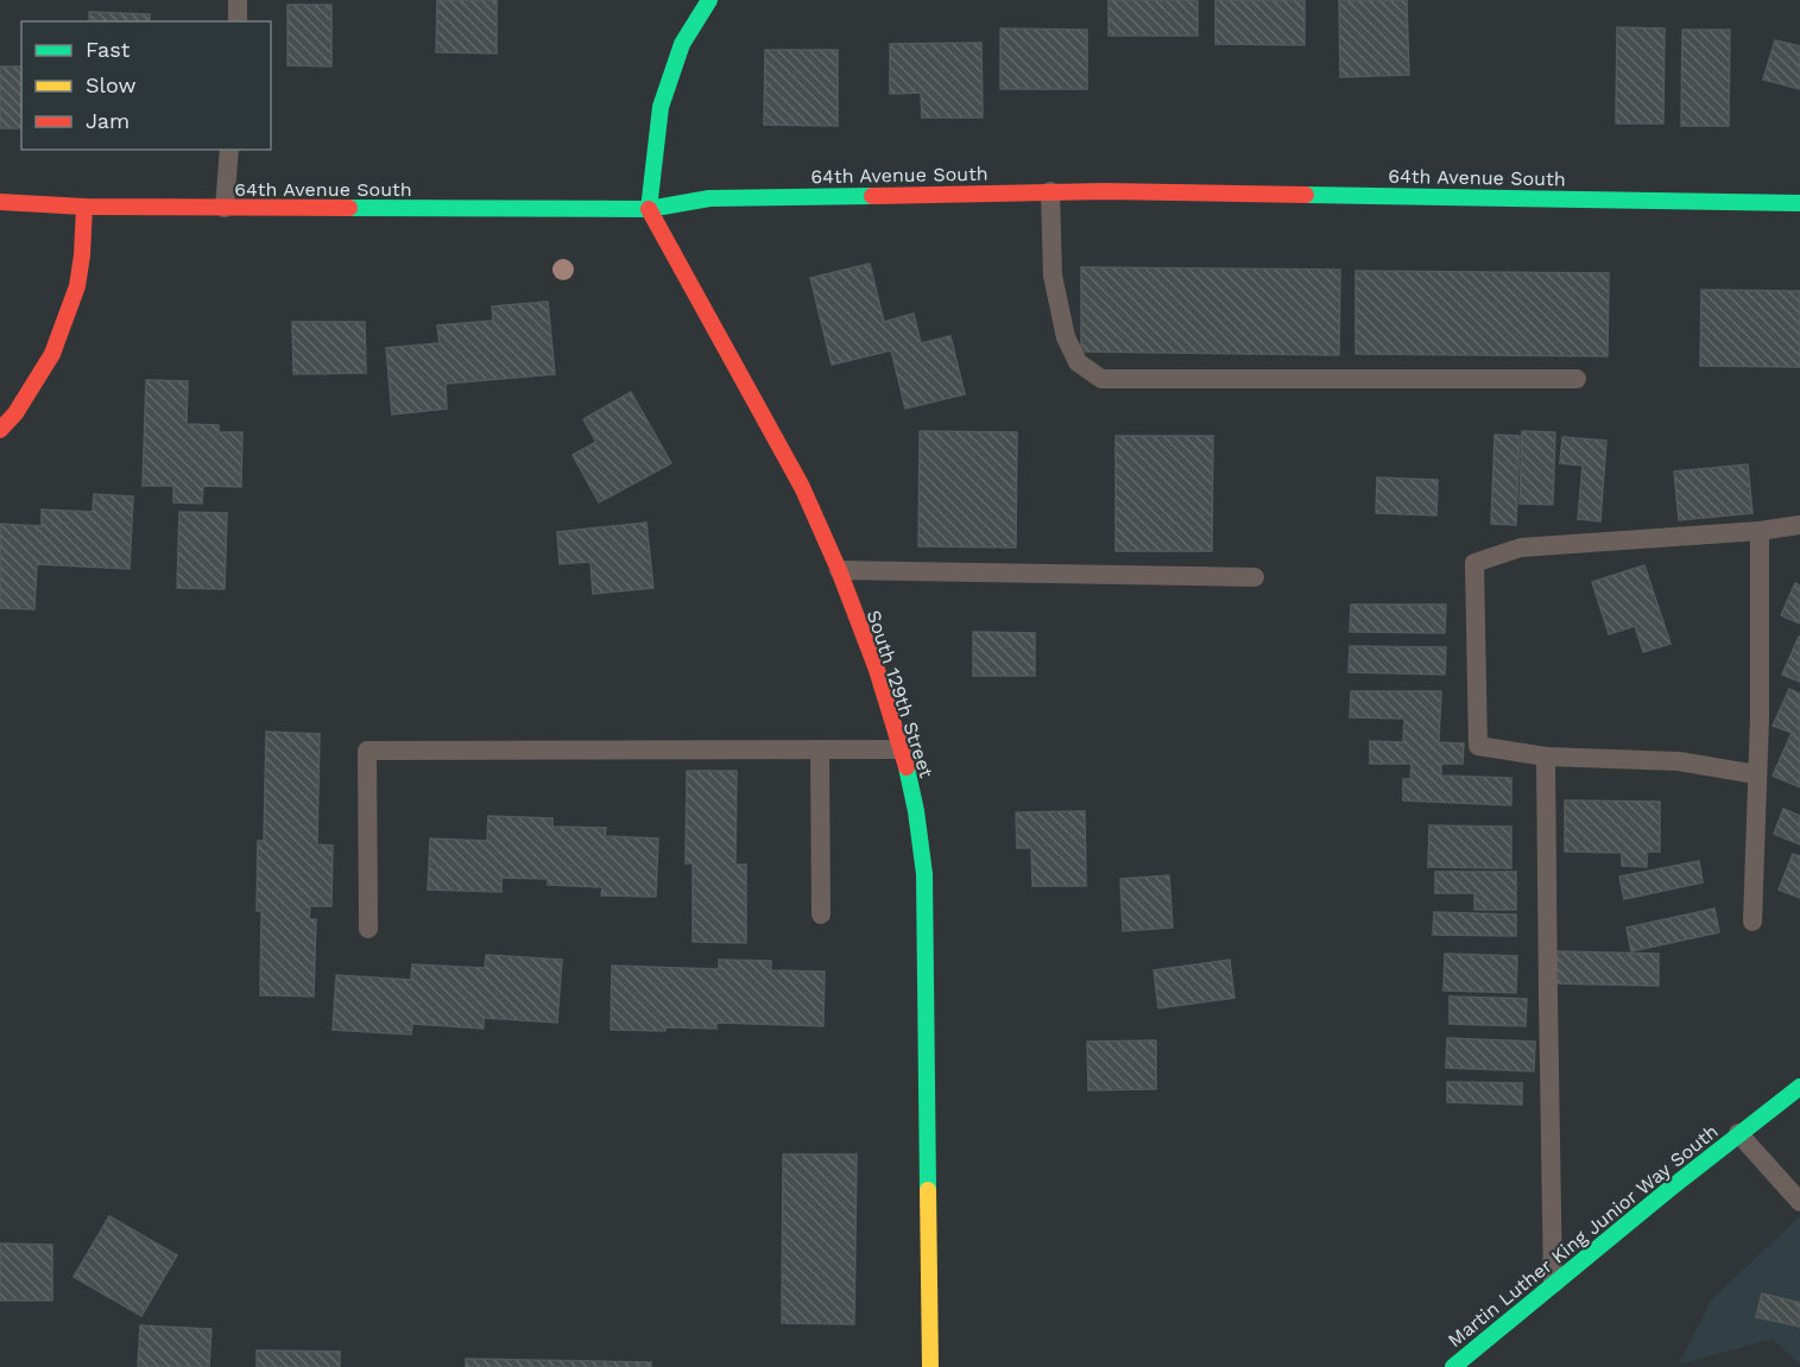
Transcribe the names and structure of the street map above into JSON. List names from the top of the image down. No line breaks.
{"streets":{"street":["64th Avenue South","South 129th Street","Martin Luther King Junior Way South"]},"crossings":[["64th Avenue South","South 129th Street"]],"legend":["Fast","Slow","Jam"]}
